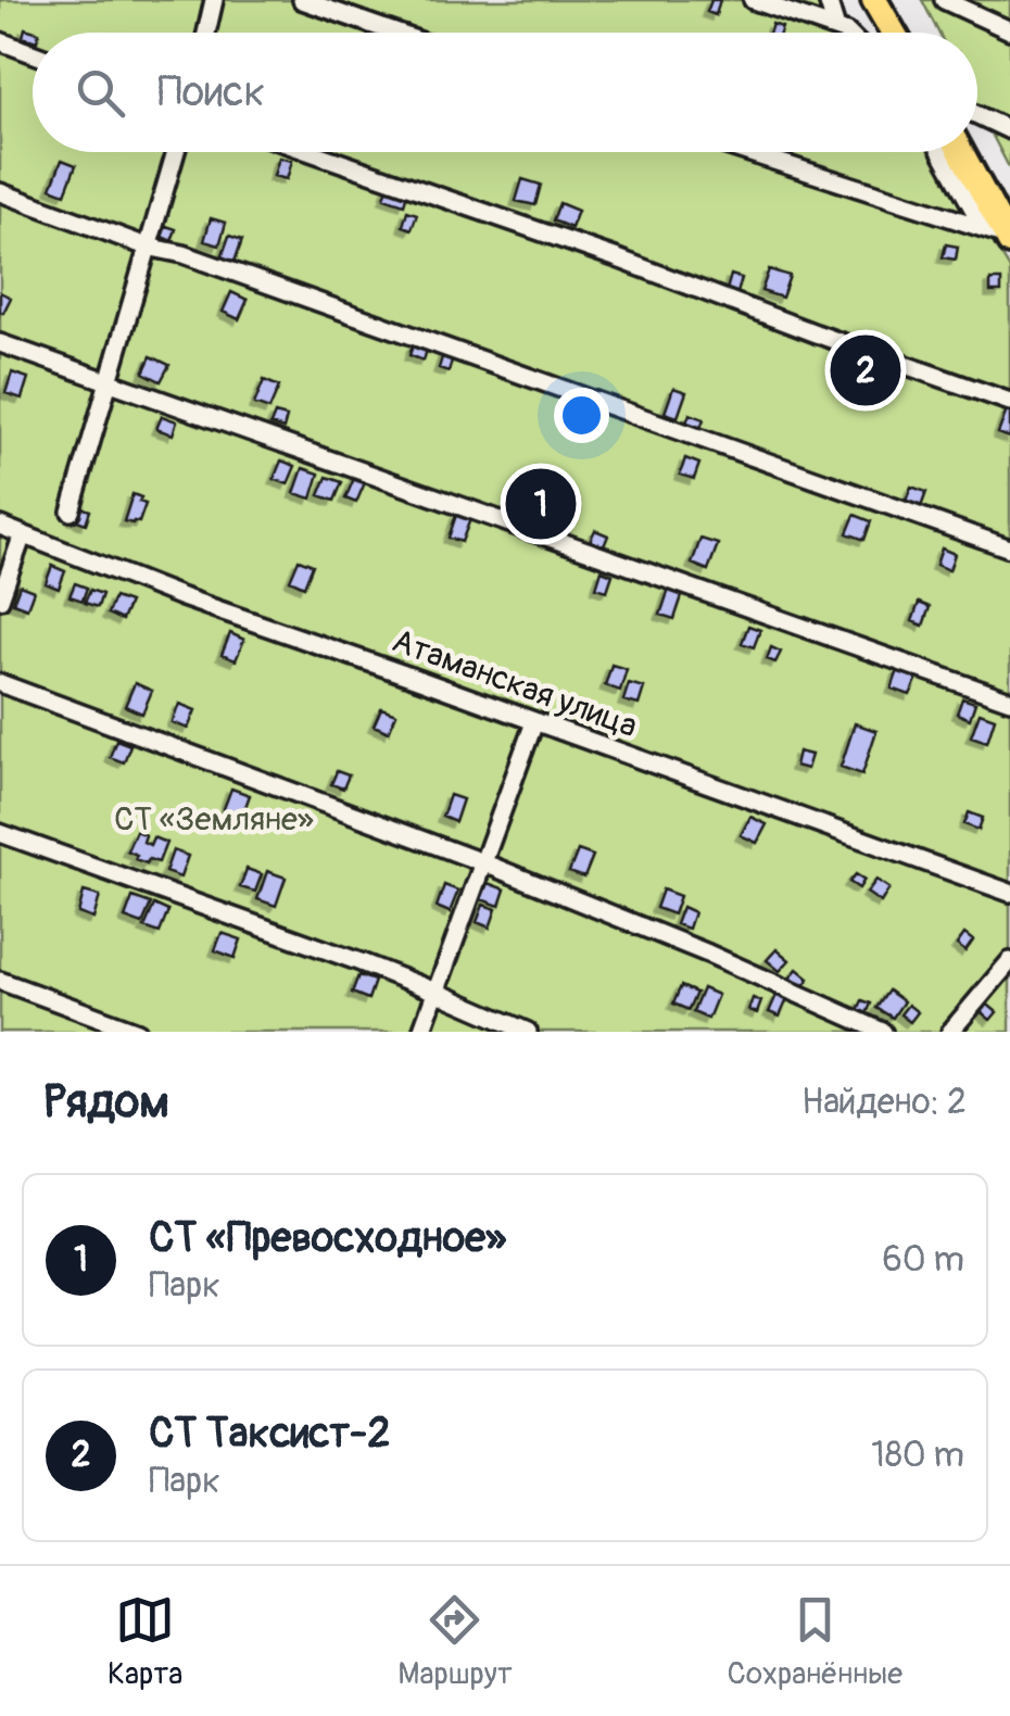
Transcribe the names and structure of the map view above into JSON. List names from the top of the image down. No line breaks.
{"streets":{"street":["Атаманская улица"]},"parks":["СТ «Земляне»"],"page":{"search":"Поиск","pins":["2","1"],"heading":["Рядом","Найдено: 2"],"list":[{"mark":"1","name":"СТ «Превосходное»","note":"Парк","value":"60 m"},{"mark":"2","name":"СТ Таксист-2","note":"Парк","value":"180 m"}],"nav":["Карта","Маршрут","Сохранённые"]}}
